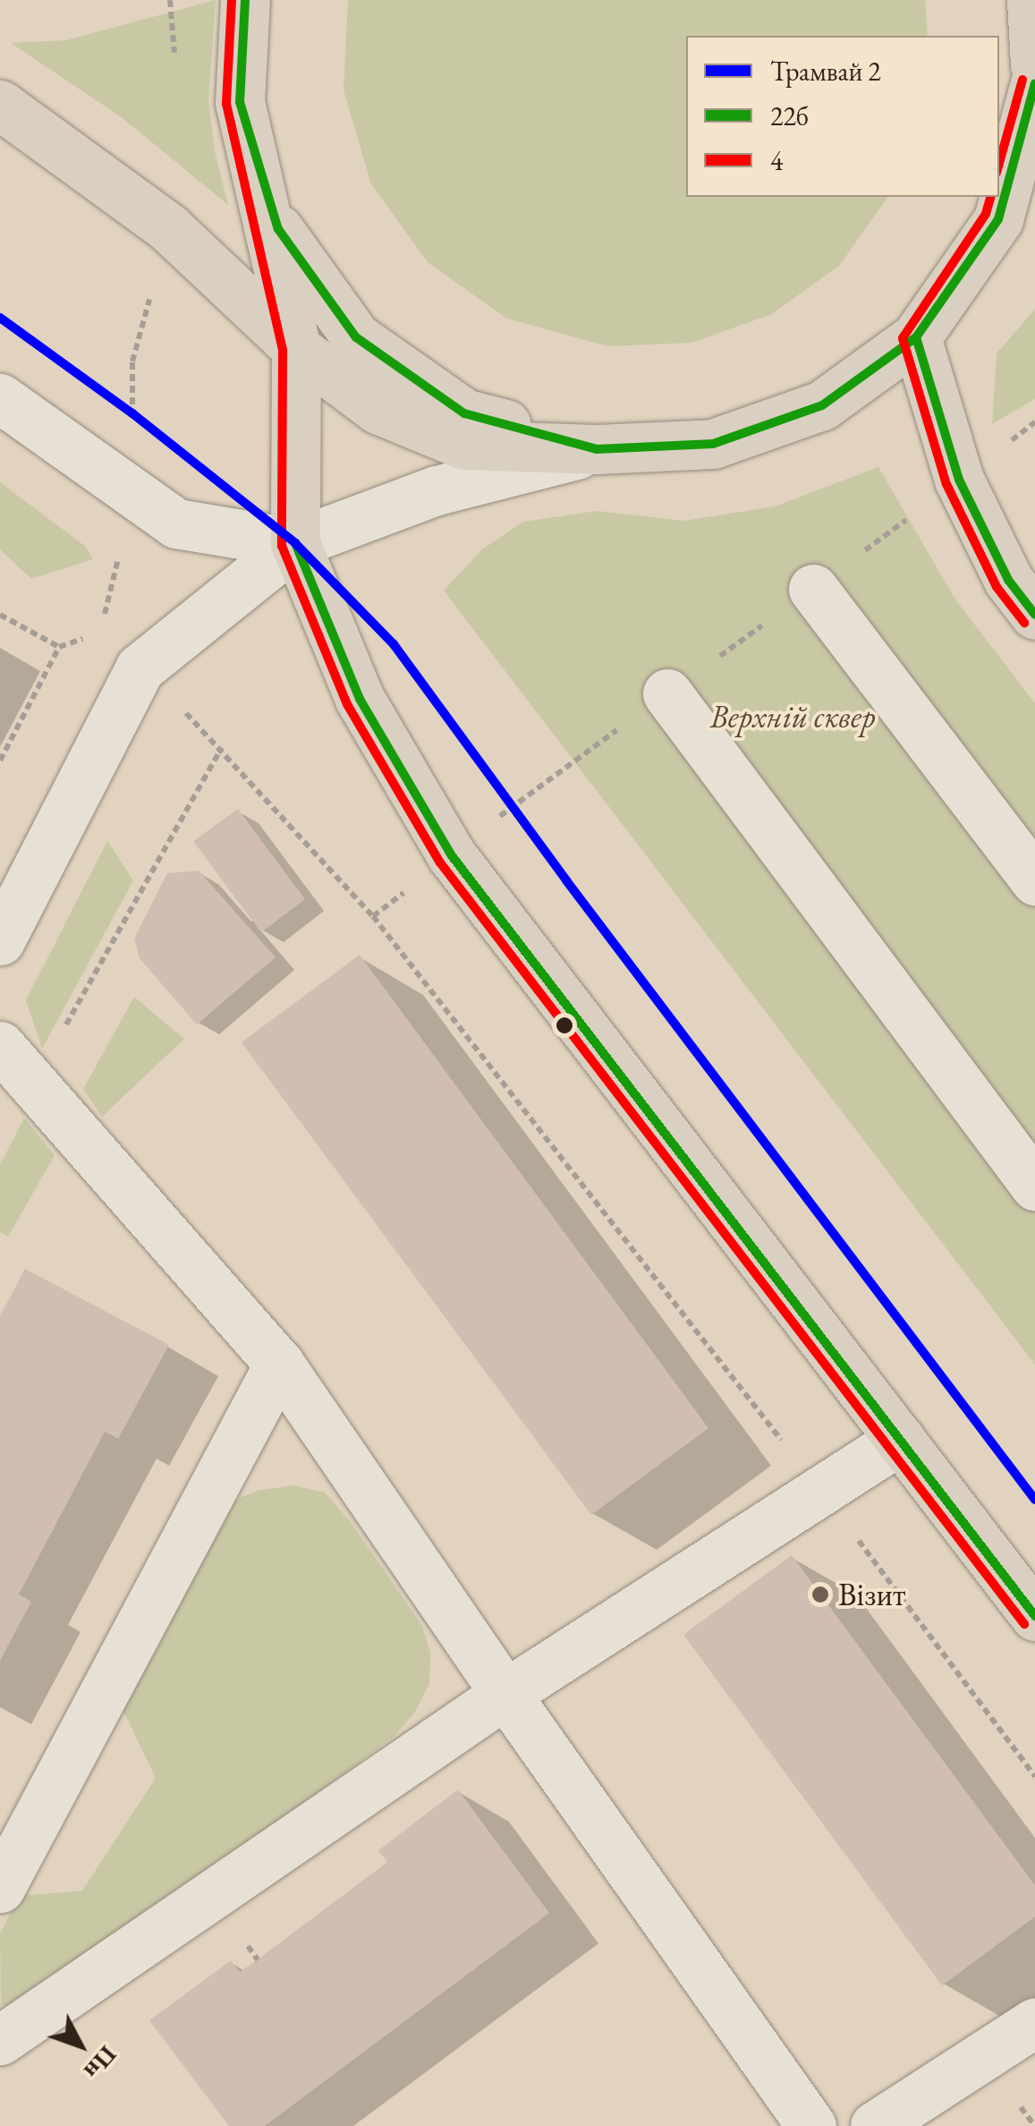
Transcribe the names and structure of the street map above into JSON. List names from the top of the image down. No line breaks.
{"parks":["Верхній сквер"],"places":["Візит"],"lines":["transit line 22б","transit line 4","tram line 2"],"legend":["Трамвай 2","22б","4"],"north":"bottom right"}
